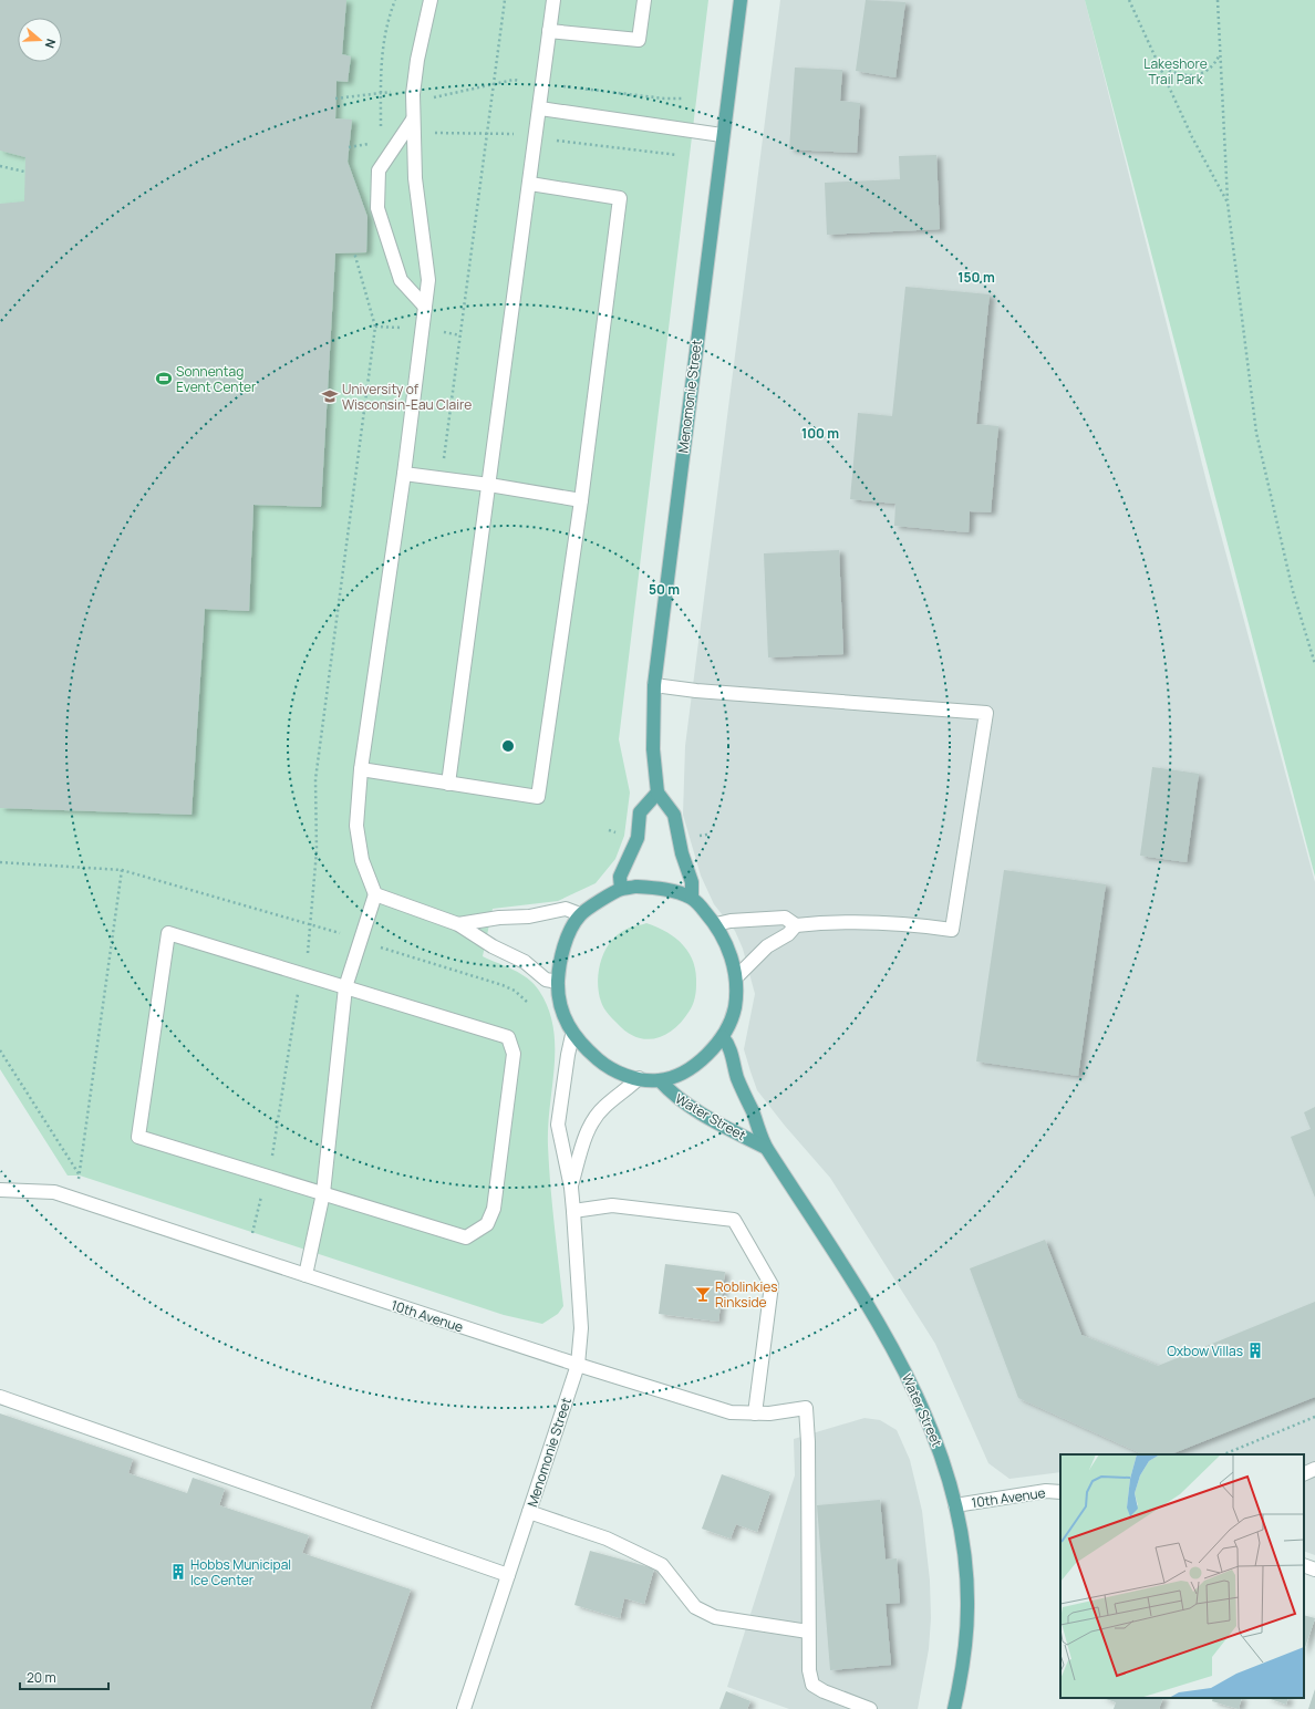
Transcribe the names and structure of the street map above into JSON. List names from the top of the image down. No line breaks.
{"streets":{"main road":["Menomonie Street","Water Street"],"street":["10th Avenue"]},"crossings":[["Menomonie Street","10th Avenue"],["Water Street","10th Avenue"]],"parks":["Lakeshore Trail Park"],"places":{"sports":["Sonnentag Event Center"],"school or university":["University of Wisconsin-Eau Claire"],"bar":["Roblinkies Rinkside"],"building":["Oxbow Villas","Hobbs Municipal Ice Center"]},"scale_bar":"20 m","north":"right","rings":["150 m","100 m","50 m"]}
